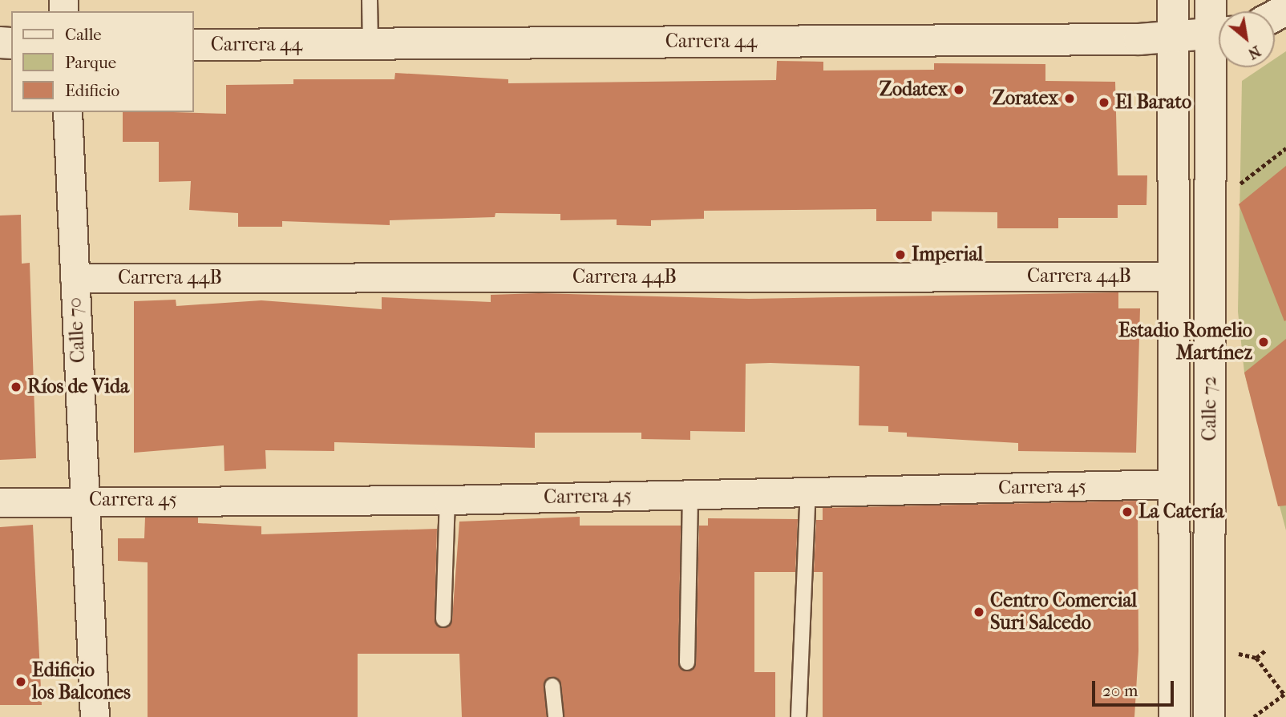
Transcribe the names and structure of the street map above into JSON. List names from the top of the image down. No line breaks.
{"streets":{"main road":["Carrera 44","Calle 72"],"street":["Carrera 44B","Calle 70","Carrera 45"]},"crossings":[["Carrera 44","Calle 72"],["Carrera 44B","Calle 70"],["Carrera 44B","Calle 72"],["Calle 70","Carrera 45"],["Calle 72","Carrera 45"]],"places":["Zodatex","Zoratex","El Barato","Imperial","Estadio Romelio Martínez","Ríos de Vida","La Catería","Centro Comercial Suri Salcedo","Edificio los Balcones"],"legend":["Calle","Parque","Edificio"],"scale_bar":"20 m","north":"bottom right"}
